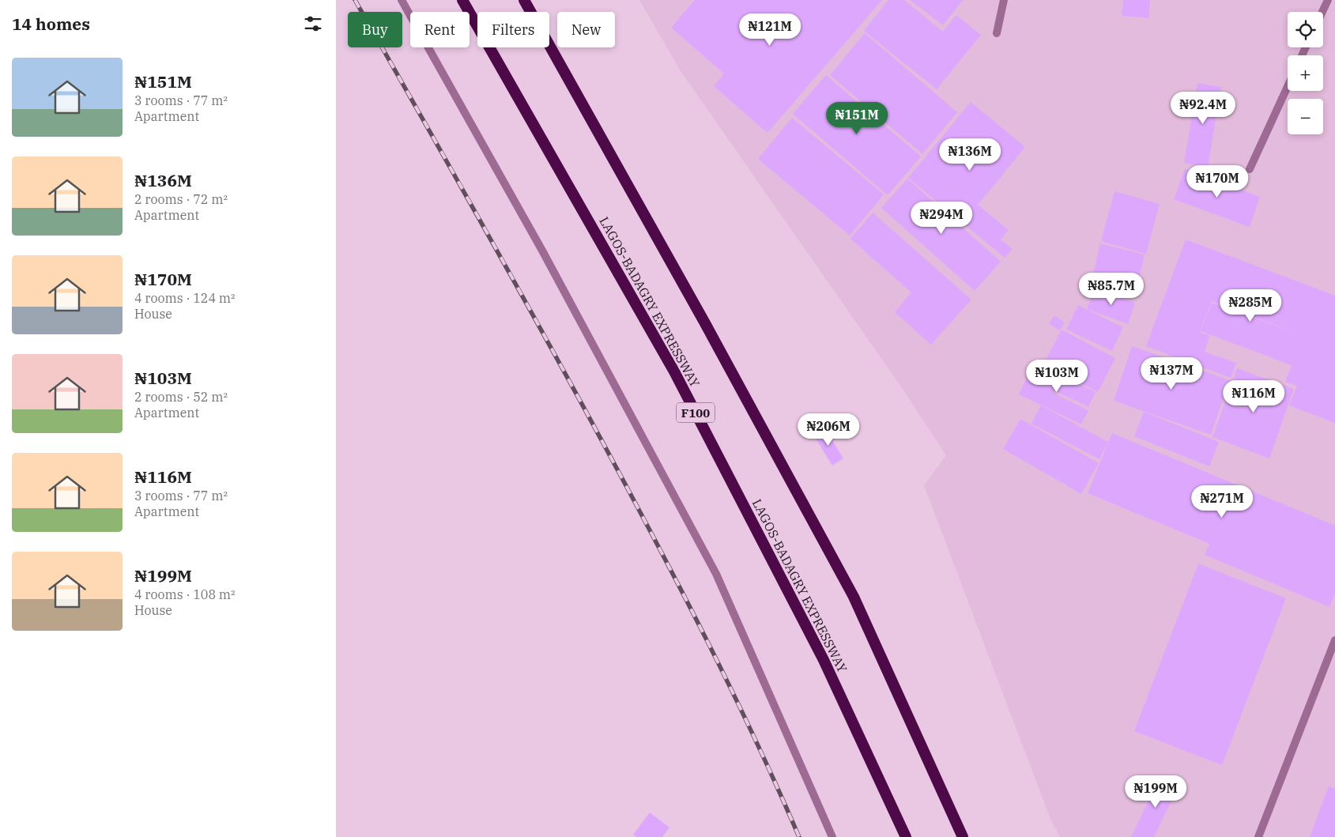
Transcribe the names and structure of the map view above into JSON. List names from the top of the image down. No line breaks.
{"streets":{"highway":["LAGOS-BADAGRY EXPRESSWAY","F100"]},"page":{"heading":"14 homes","map_buttons":["+","−"],"chip":["Buy","Rent","Filters","New"],"price":["₦121M","₦92.4M","₦151M","₦136M","₦170M","₦294M","₦85.7M","₦285M","₦137M","₦103M","₦116M","₦206M","₦271M","₦199M"],"list":[{"name":"₦151M","note":"3 rooms · 77 m² · Apartment"},{"name":"₦136M","note":"2 rooms · 72 m² · Apartment"},{"name":"₦170M","note":"4 rooms · 124 m² · House"},{"name":"₦103M","note":"2 rooms · 52 m² · Apartment"},{"name":"₦116M","note":"3 rooms · 77 m² · Apartment"},{"name":"₦199M","note":"4 rooms · 108 m² · House"}]}}
